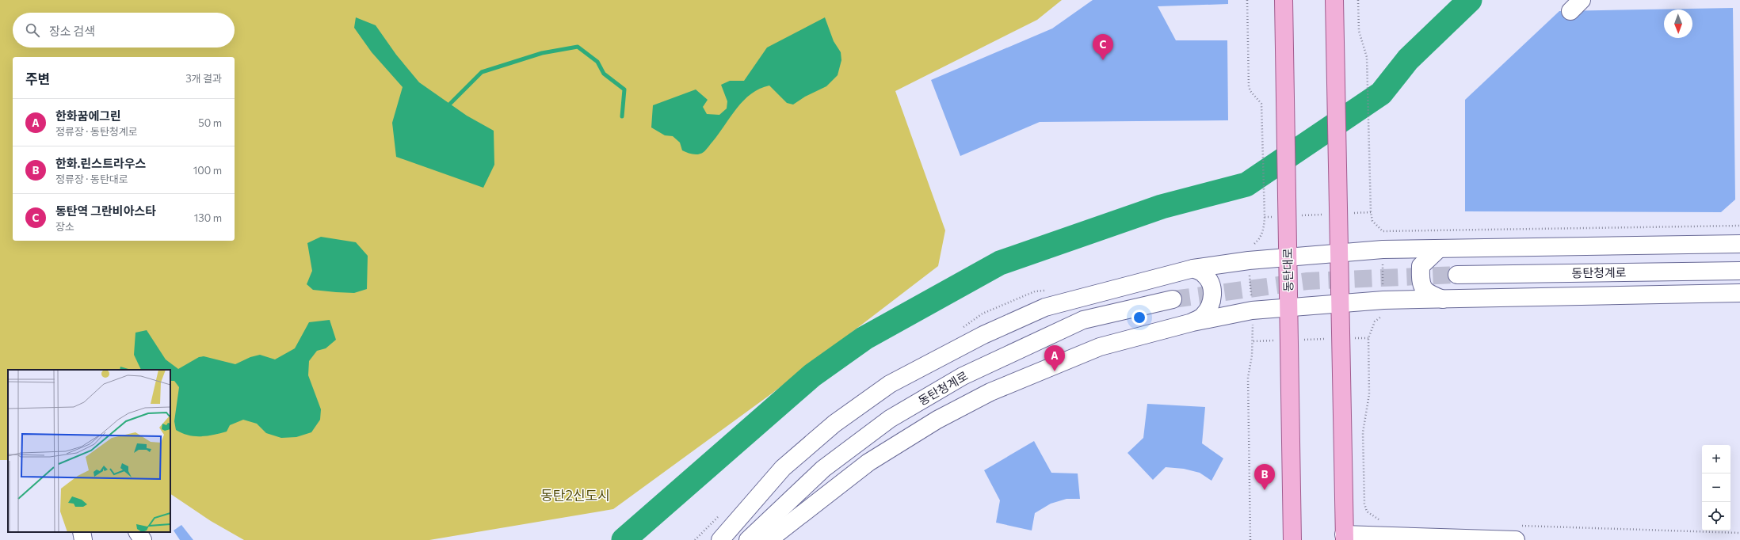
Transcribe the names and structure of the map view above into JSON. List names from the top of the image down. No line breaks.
{"streets":{"main road":["동탄대로"],"street":["동탄청계로"]},"districts":["동탄2신도시"],"north":"bottom","page":{"search":"장소 검색","pins":["C","A","B"],"heading":["주변","3개 결과"],"list":[{"mark":"A","name":"한화꿈에그린","note":"정류장 · 동탄청계로","value":"50 m"},{"mark":"B","name":"한화.린스트라우스","note":"정류장 · 동탄대로","value":"100 m"},{"mark":"C","name":"동탄역 그란비아스타","note":"장소","value":"130 m"}],"map_buttons":["+","−"]}}
